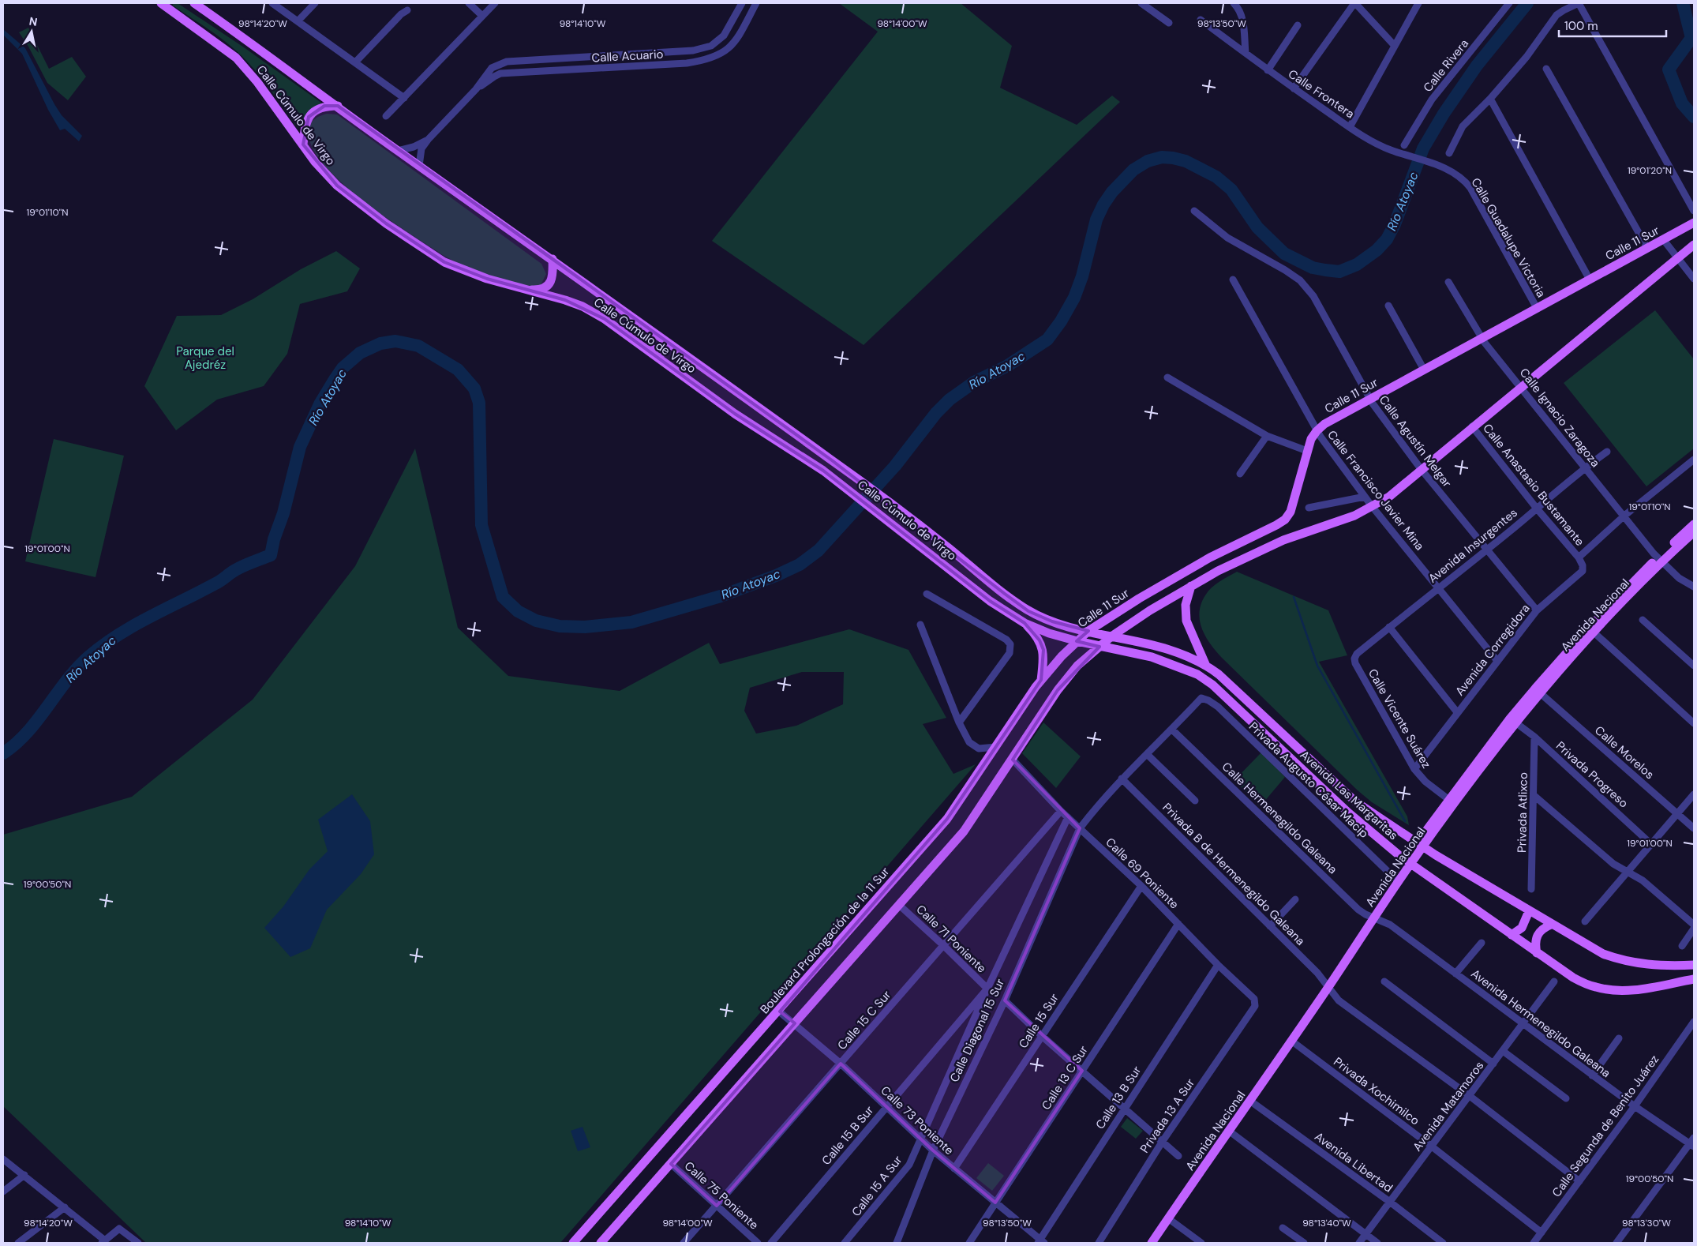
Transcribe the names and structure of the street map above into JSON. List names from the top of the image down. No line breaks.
{"streets":{"main road":["Calle Cúmulo de Virgo","Calle 11 Sur","Avenida Nacional","Avenida Las Margaritas","Boulevard Prolongación de la 11 Sur"],"street":["Calle Acuario","Calle Rivera","Calle Frontera","Calle Guadalupe Victoria","Calle Ignacio Zaragoza","Calle Agustín Melgar","Calle Anastasio Bustamante","Calle Francisco Javier Mina","Avenida Insurgentes","Avenida Corregidora","Calle Vicente Suárez","Calle Morelos","Privada Progreso","Privada Augusto César Macip","Privada Atlixco","Calle Hermenegildo Galeana","Calle 69 Poniente","Privada B de Hermenegildo Galeana","Calle 71 Poniente","Calle 15 C Sur","Calle 15 Sur","Avenida Hermenegildo Galeana","Calle Diagonal 15 Sur","Calle 13 C Sur","Privada Xochimilco","Calle 13 B Sur","Avenida Matamoros","Privada 13 A Sur","Calle 73 Poniente","Calle Segunda de Benito Juárez","Calle 15 B Sur","Avenida Libertad","Calle 15 A Sur","Calle 75 Poniente"]},"crossings":[["Calle Acuario","Calle Cúmulo de Virgo"],["Calle Frontera","Calle Guadalupe Victoria"],["Calle Cúmulo de Virgo","Calle 11 Sur"],["Calle Cúmulo de Virgo","Avenida Las Margaritas"],["Calle Cúmulo de Virgo","Boulevard Prolongación de la 11 Sur"],["Calle Guadalupe Victoria","Calle 11 Sur"],["Calle 11 Sur","Calle Ignacio Zaragoza"],["Calle 11 Sur","Calle Agustín Melgar"],["Calle 11 Sur","Calle Francisco Javier Mina"],["Calle 11 Sur","Avenida Las Margaritas"],["Calle 11 Sur","Boulevard Prolongación de la 11 Sur"],["Calle Ignacio Zaragoza","Avenida Insurgentes"],["Calle Ignacio Zaragoza","Avenida Nacional"],["Calle Agustín Melgar","Avenida Insurgentes"],["Calle Agustín Melgar","Avenida Corregidora"],["Calle Anastasio Bustamante","Avenida Insurgentes"],["Calle Anastasio Bustamante","Avenida Corregidora"],["Calle Francisco Javier Mina","Avenida Insurgentes"],["Calle Francisco Javier Mina","Avenida Corregidora"],["Avenida Insurgentes","Calle Vicente Suárez"],["Avenida Nacional","Calle Vicente Suárez"],["Avenida Nacional","Calle Morelos"],["Avenida Nacional","Privada Progreso"],["Avenida Nacional","Privada Augusto César Macip"],["Avenida Nacional","Avenida Las Margaritas"],["Avenida Nacional","Calle Hermenegildo Galeana"],["Avenida Nacional","Privada B de Hermenegildo Galeana"],["Avenida Nacional","Avenida Hermenegildo Galeana"],["Avenida Nacional","Privada Xochimilco"],["Avenida Nacional","Avenida Libertad"],["Avenida Corregidora","Calle Vicente Suárez"],["Privada Progreso","Privada Atlixco"],["Privada Augusto César Macip","Calle Diagonal 15 Sur"],["Calle Hermenegildo Galeana","Avenida Hermenegildo Galeana"],["Calle Hermenegildo Galeana","Calle Diagonal 15 Sur"],["Calle 69 Poniente","Calle 15 C Sur"],["Calle 69 Poniente","Calle 15 Sur"],["Calle 69 Poniente","Calle Diagonal 15 Sur"],["Calle 69 Poniente","Calle 13 C Sur"],["Calle 69 Poniente","Calle 13 B Sur"],["Calle 69 Poniente","Privada 13 A Sur"],["Privada B de Hermenegildo Galeana","Calle Diagonal 15 Sur"],["Privada B de Hermenegildo Galeana","Avenida Matamoros"],["Privada B de Hermenegildo Galeana","Calle Segunda de Benito Juárez"],["Calle 71 Poniente","Calle 15 C Sur"],["Calle 71 Poniente","Calle Diagonal 15 Sur"],["Calle 71 Poniente","Calle 15 B Sur"],["Boulevard Prolongación de la 11 Sur","Calle 73 Poniente"],["Calle 15 C Sur","Calle 73 Poniente"],["Calle 15 C Sur","Calle 75 Poniente"],["Calle 15 Sur","Calle 73 Poniente"],["Avenida Hermenegildo Galeana","Avenida Matamoros"],["Avenida Hermenegildo Galeana","Calle Segunda de Benito Juárez"],["Calle Diagonal 15 Sur","Calle 73 Poniente"],["Calle Diagonal 15 Sur","Calle 15 B Sur"],["Calle Diagonal 15 Sur","Calle 15 A Sur"],["Calle 13 C Sur","Calle 73 Poniente"],["Privada Xochimilco","Avenida Matamoros"],["Privada Xochimilco","Calle Segunda de Benito Juárez"],["Calle 13 B Sur","Calle 73 Poniente"],["Avenida Matamoros","Avenida Libertad"],["Calle 73 Poniente","Calle 15 B Sur"],["Calle 73 Poniente","Calle 15 A Sur"]],"water":["Río Atoyac"],"parks":["Parque del Ajedréz"],"scale_bar":"100 m","north":"top","coordinates":["98°14'20\"W","98°14'10\"W","98°14'00\"W","98°13'50\"W","19°01'20\"N","19°01'10\"N","19°01'00\"N","19°00'50\"N","98°13'40\"W","98°13'30\"W"]}
